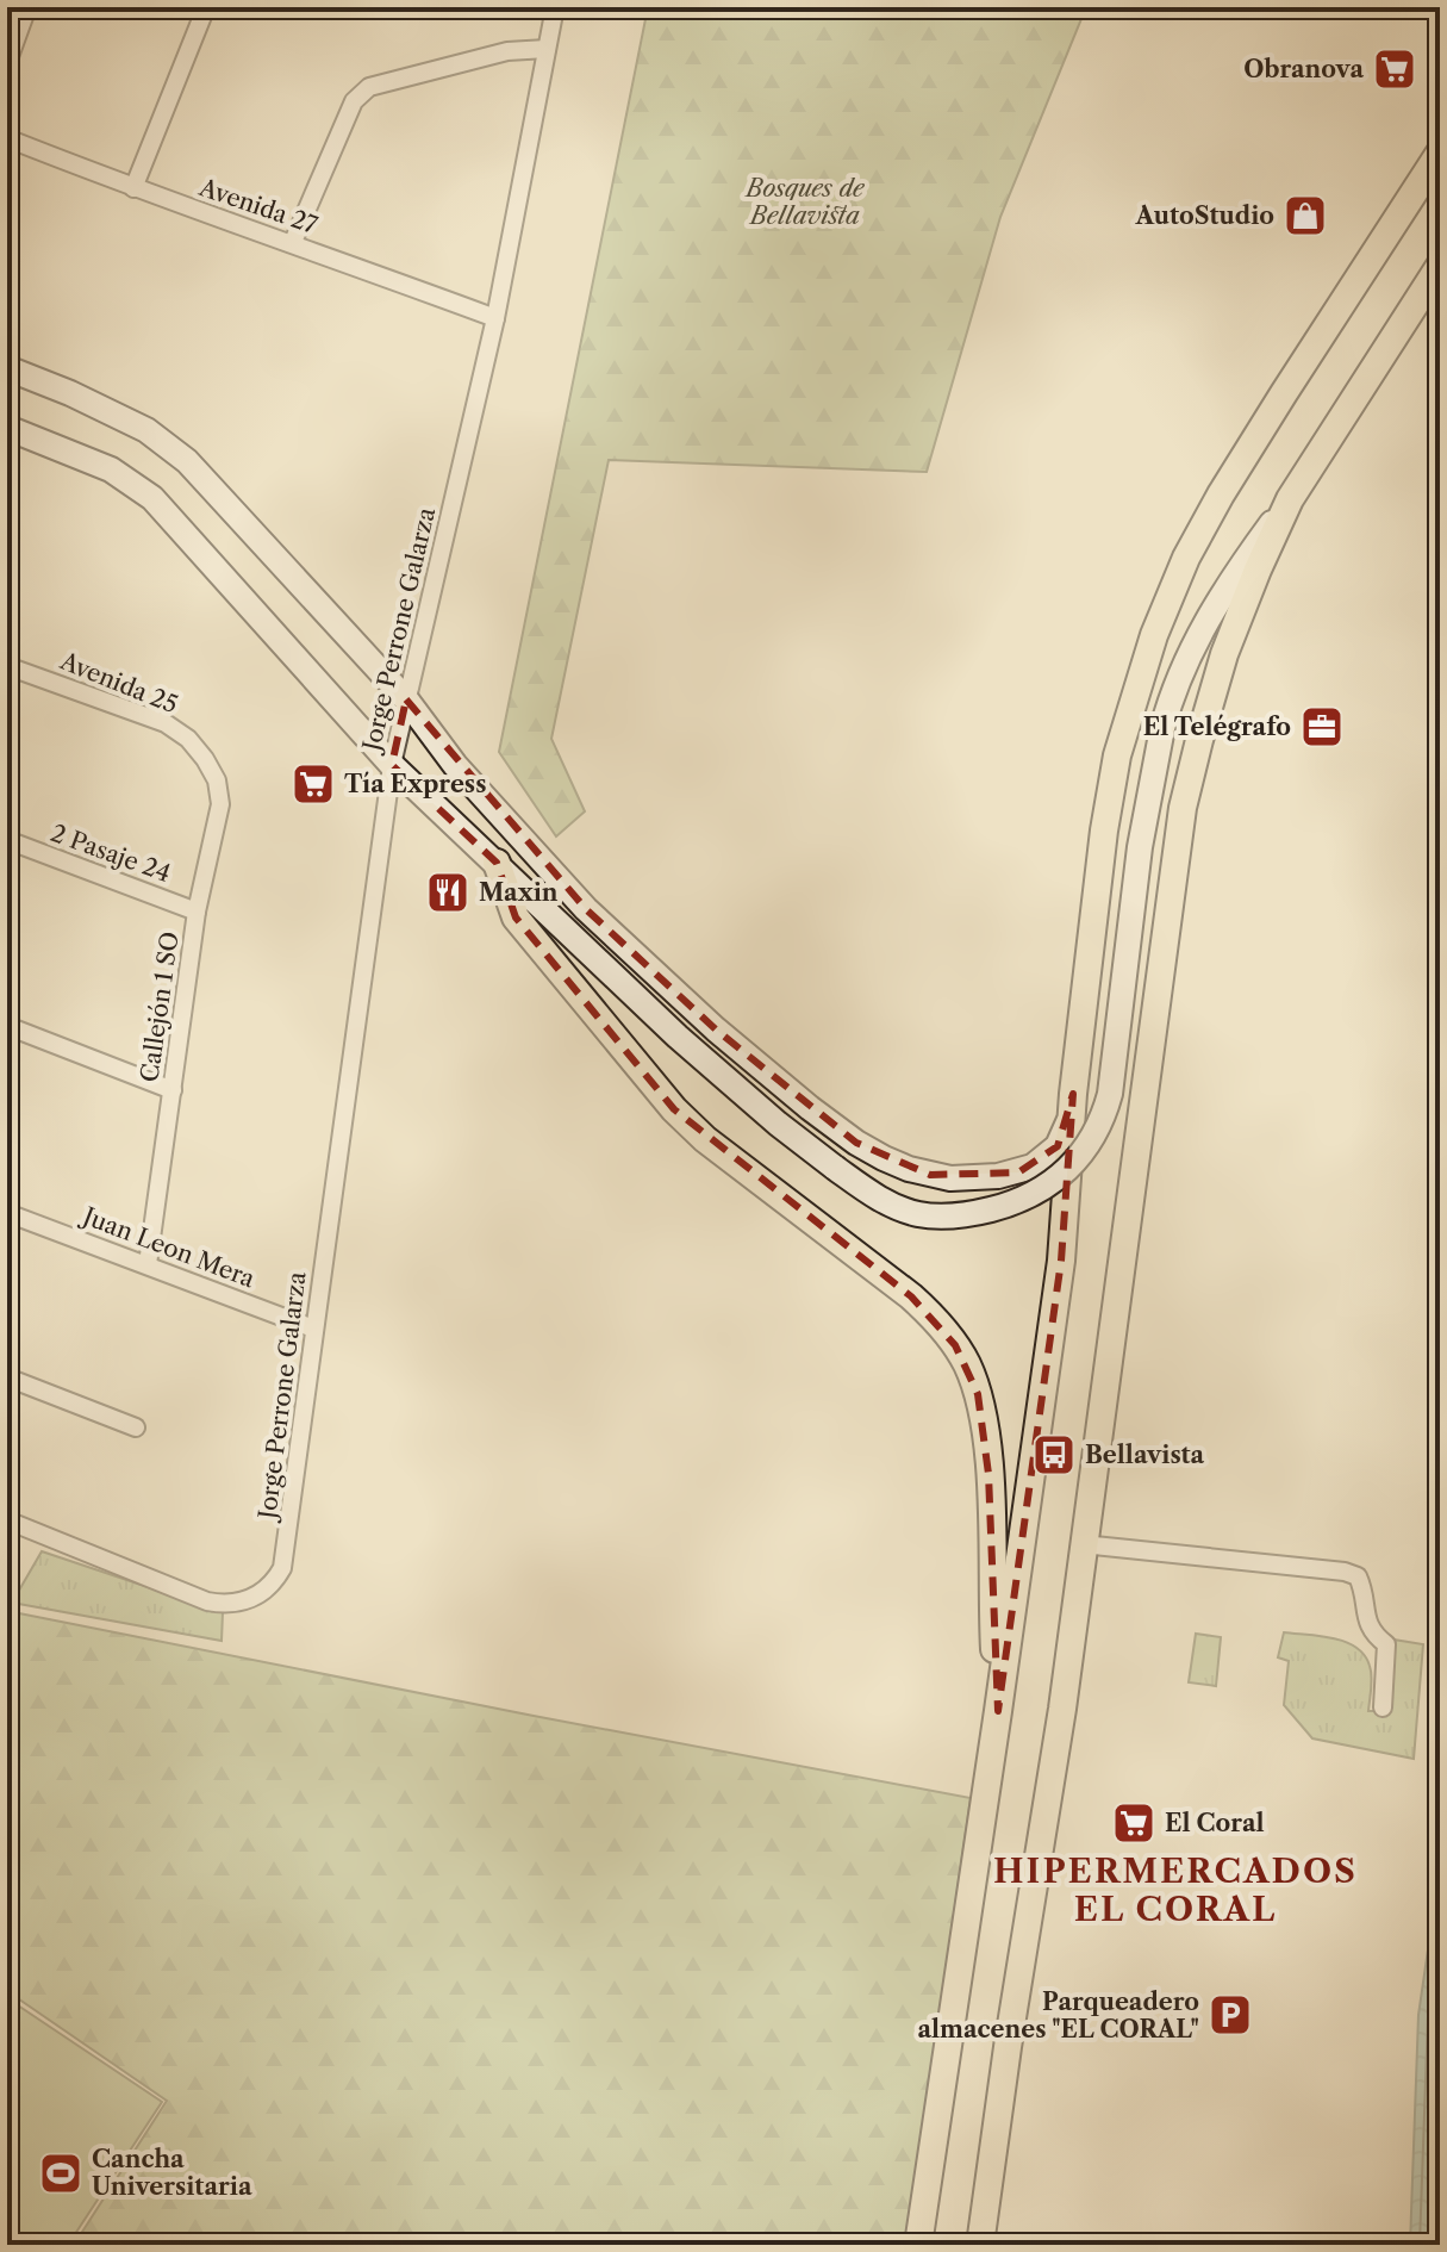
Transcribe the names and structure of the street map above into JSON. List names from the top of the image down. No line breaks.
{"streets":{"street":["Avenida 27","Jorge Perrone Galarza","Avenida 25","2 Pasaje 24","Callejón 1 SO","Juan Leon Mera"]},"crossings":[["Avenida 27","Jorge Perrone Galarza"],["Jorge Perrone Galarza","Juan Leon Mera"],["Avenida 25","Callejón 1 SO"],["2 Pasaje 24","Callejón 1 SO"],["Callejón 1 SO","Juan Leon Mera"]],"districts":["HIPERMERCADOS EL CORAL"],"parks":["Bosques de Bellavista"],"places":{"supermarket":["Obranova","Tía Express","El Coral"],"shop":["AutoStudio"],"office":["El Telégrafo"],"restaurant":["Maxin"],"bus stop":["Bellavista"],"parking":["Parqueadero almacenes \"EL CORAL\""],"sports":["Cancha Universitaria"]}}
